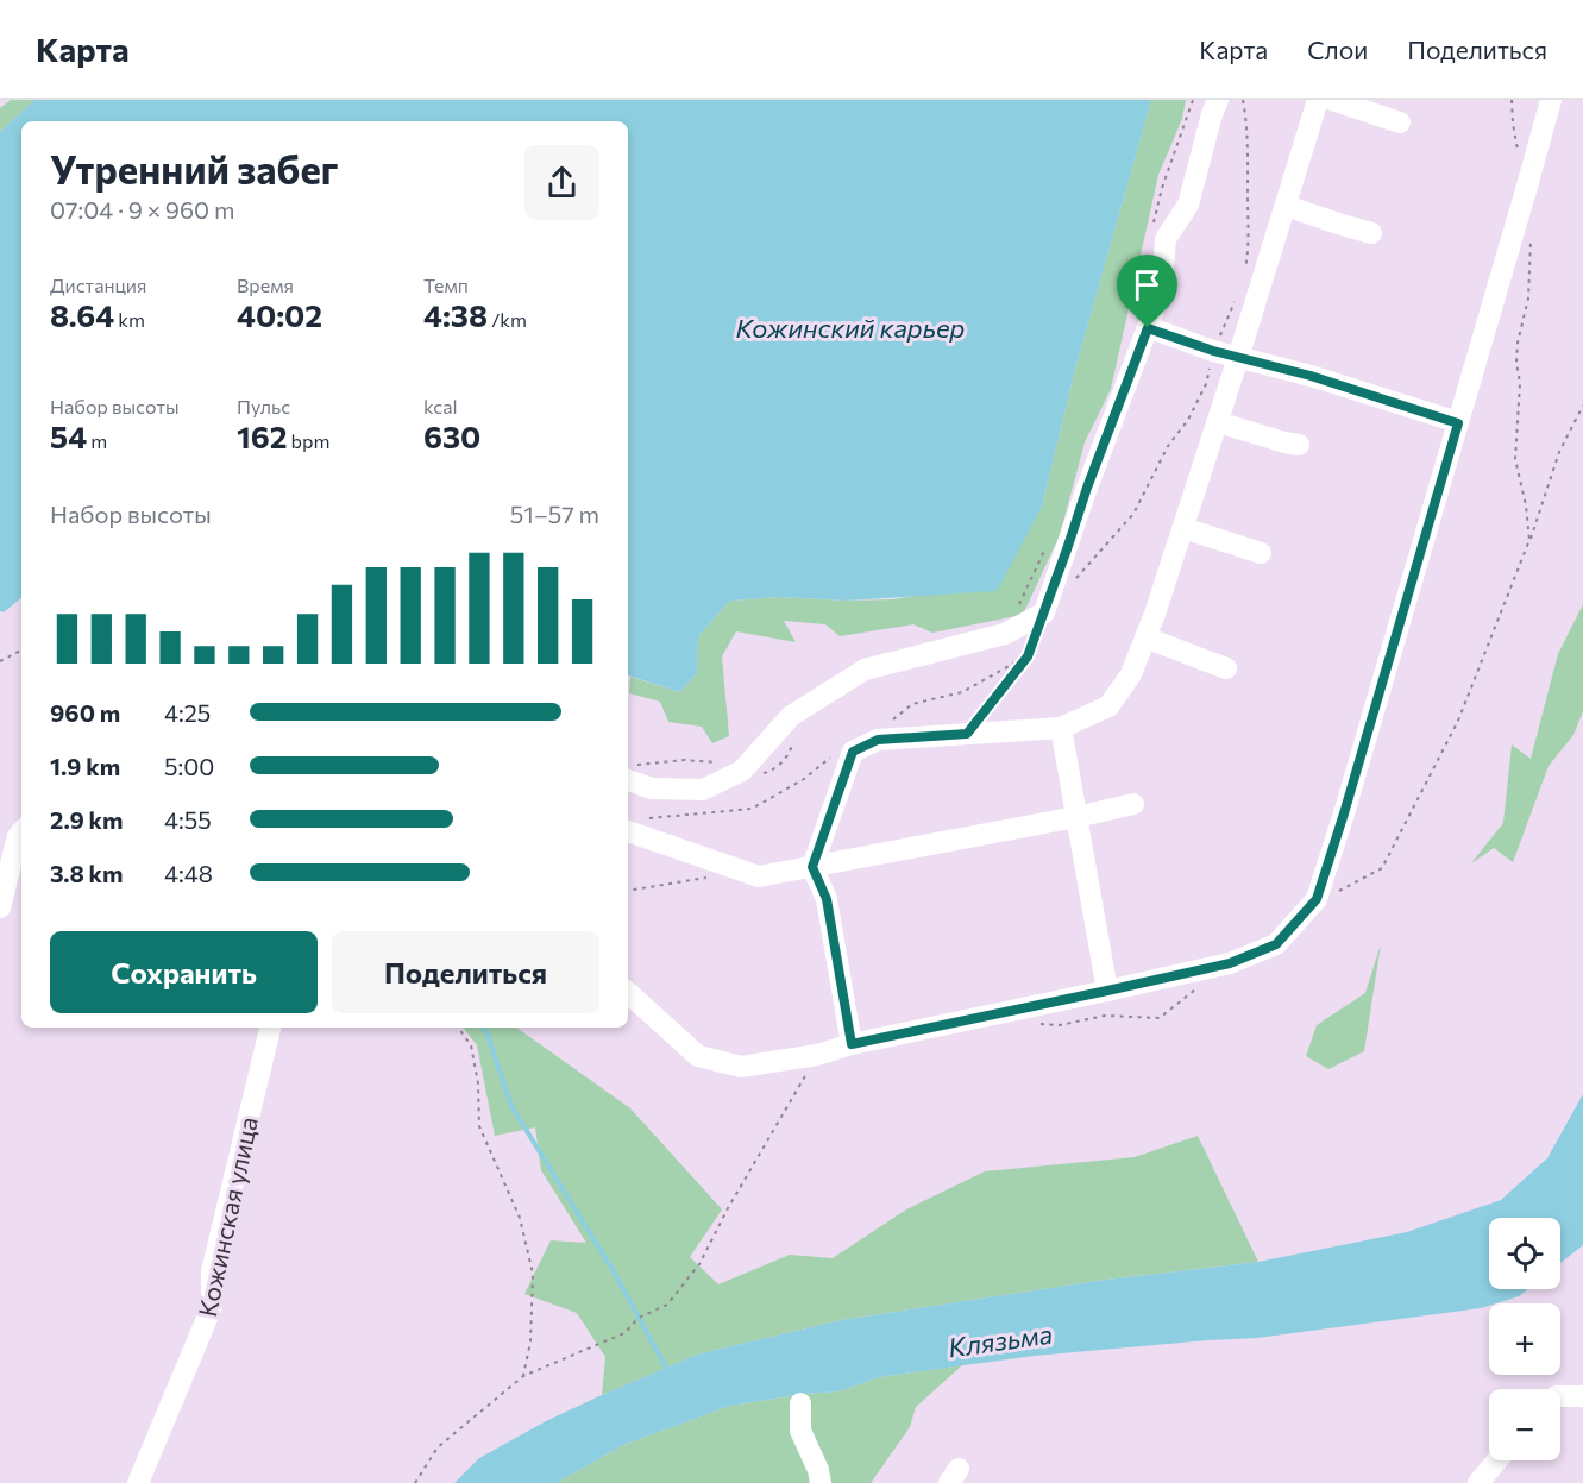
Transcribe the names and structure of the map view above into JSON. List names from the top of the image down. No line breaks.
{"streets":{"street":["Кожинская улица"]},"water":["Кожинский карьер","Клязьма"],"page":{"header":"Карта","nav":["Карта","Слои","Поделиться"],"heading":["Утренний забег","07:04 · 9 × 960 m"],"stats":[["Дистанция","8.64 km"],["Время","40:02"],["Темп","4:38 /km"],["Набор высоты","54 m"],["Пульс","162 bpm"],["kcal","630"]],"chart":["Набор высоты","51–57 m"],"list":[{"name":"960 m","note":"4:25"},{"name":"1.9 km","note":"5:00"},{"name":"2.9 km","note":"4:55"},{"name":"3.8 km","note":"4:48"}],"buttons":["Сохранить","Поделиться"],"map_buttons":["+","−"]}}
